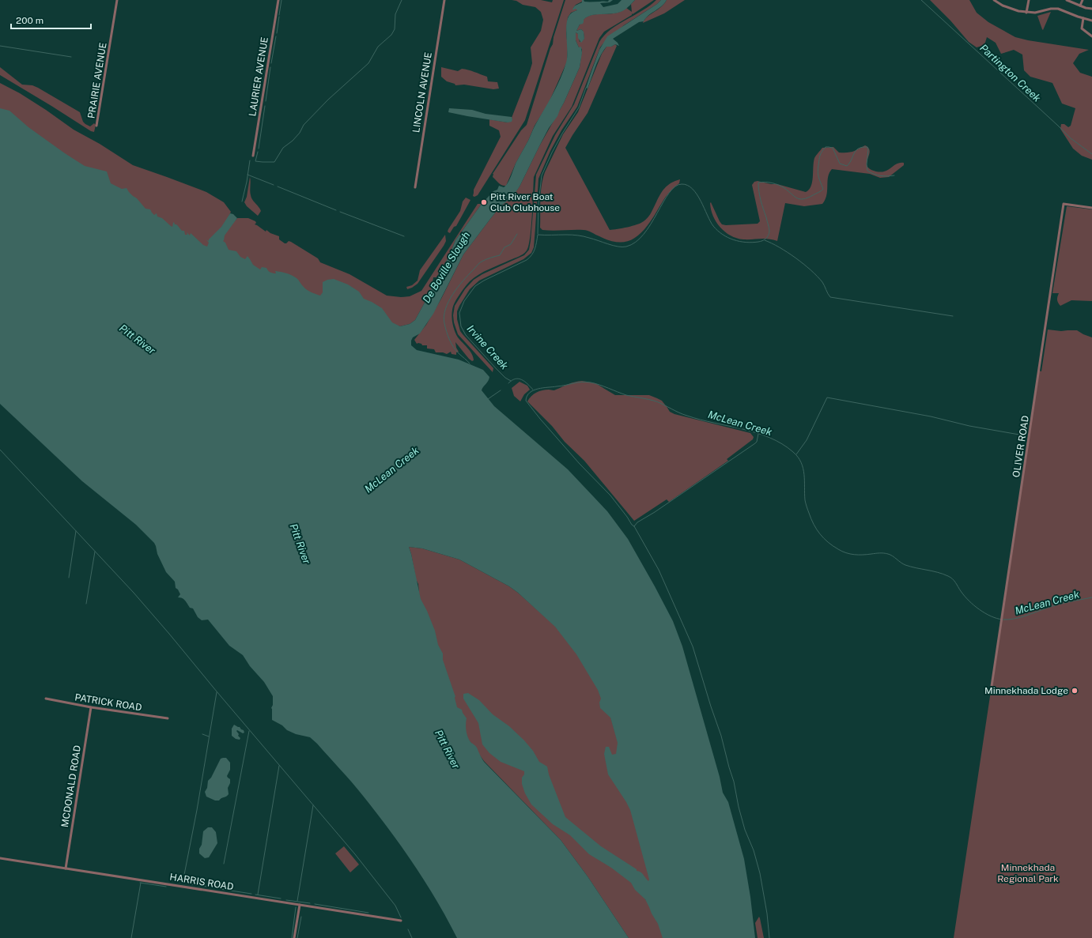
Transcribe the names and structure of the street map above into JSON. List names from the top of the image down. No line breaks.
{"streets":{"street":["LAURIER AVENUE","PRAIRIE AVENUE","LINCOLN AVENUE","OLIVER ROAD","PATRICK ROAD","MCDONALD ROAD","HARRIS ROAD"]},"crossings":[["PATRICK ROAD","MCDONALD ROAD"],["MCDONALD ROAD","HARRIS ROAD"]],"water":["Partington Creek","De Boville Slough","Pitt River","Irvine Creek","McLean Creek"],"parks":["Minnekhada Regional Park"],"places":["Pitt River Boat Club Clubhouse","Minnekhada Lodge"],"scale_bar":"200 m"}
